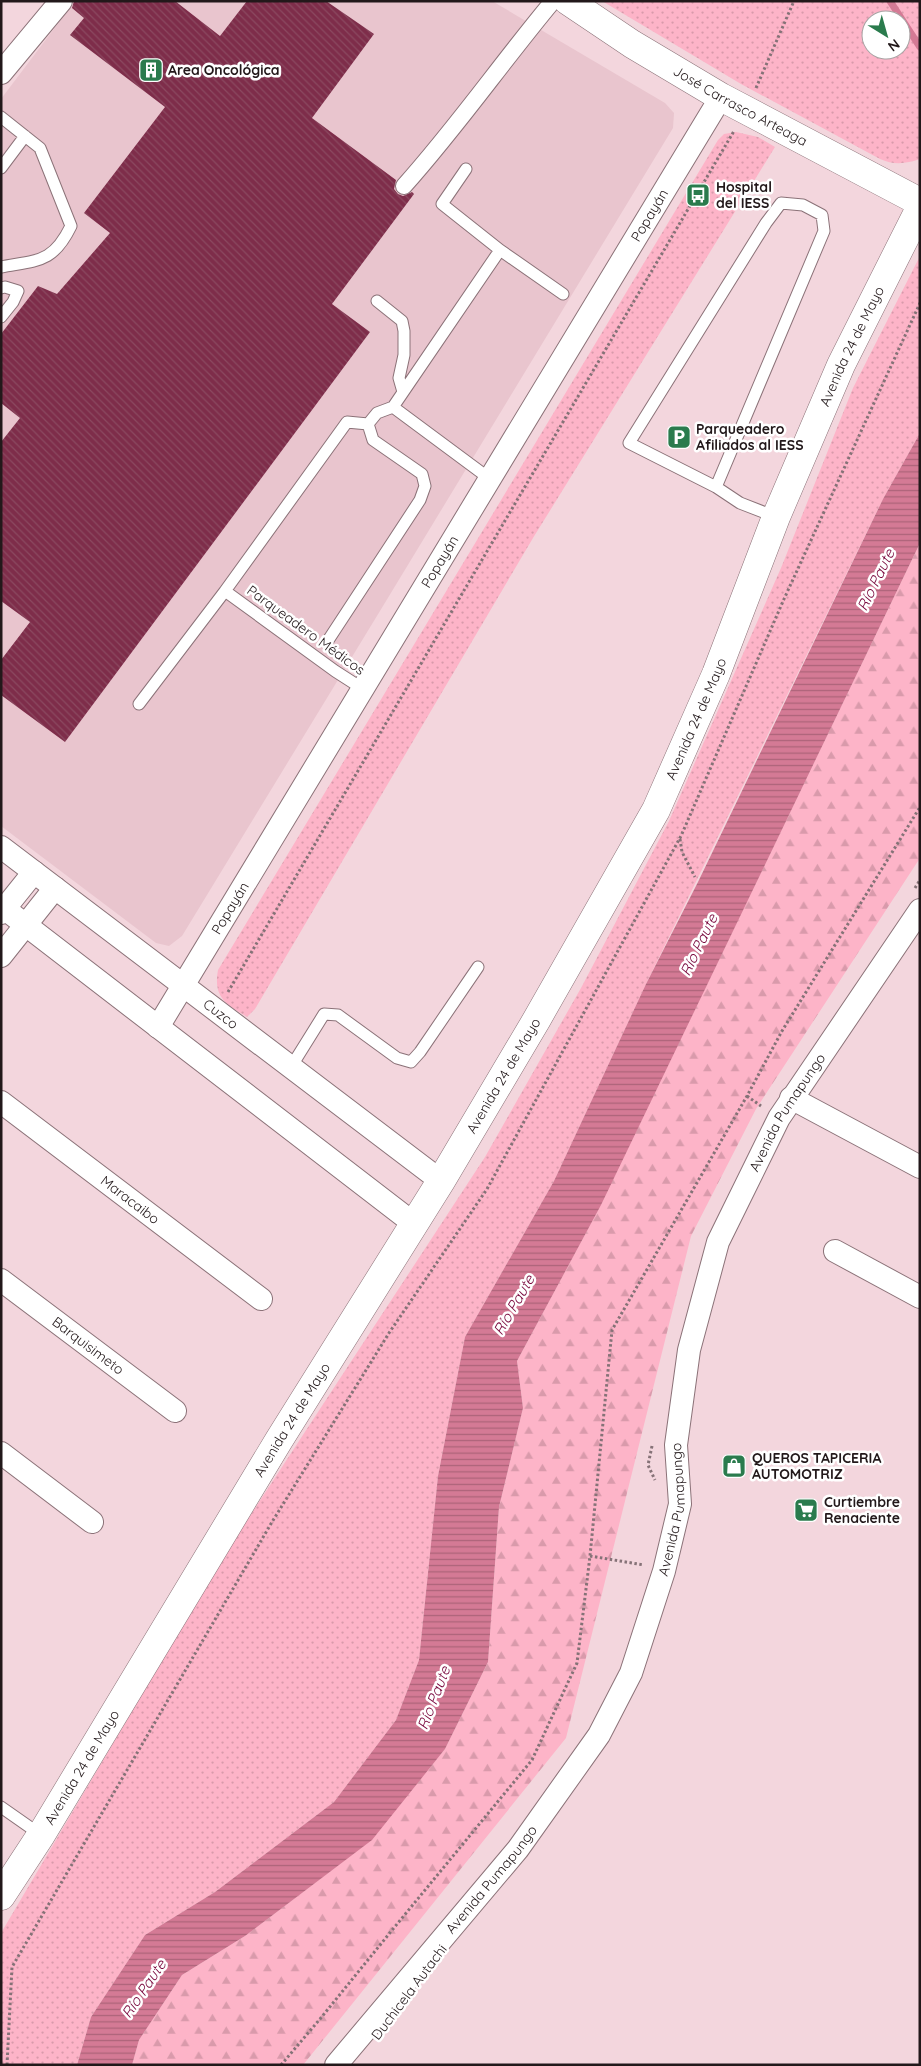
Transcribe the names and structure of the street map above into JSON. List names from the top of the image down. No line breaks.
{"streets":{"main road":["José Carrasco Arteaga","Avenida 24 de Mayo"],"street":["Popayán","Cuzco","Avenida Pumapungo","Maracaibo","Barquisimeto","Duchicela Autachi"],"lane":["Parqueadero Médicos"]},"crossings":[["José Carrasco Arteaga","Popayán"],["Popayán","Parqueadero Médicos"],["Popayán","Cuzco"],["Avenida 24 de Mayo","Cuzco"],["Avenida Pumapungo","Duchicela Autachi"]],"water":["Río Paute"],"places":{"building":["Area Oncológica"],"bus stop":["Hospital del IESS"],"parking":["Parqueadero Afiliados al IESS"],"shop":["QUEROS TAPICERIA AUTOMOTRIZ"],"supermarket":["Curtiembre Renaciente"]},"north":"bottom right"}
